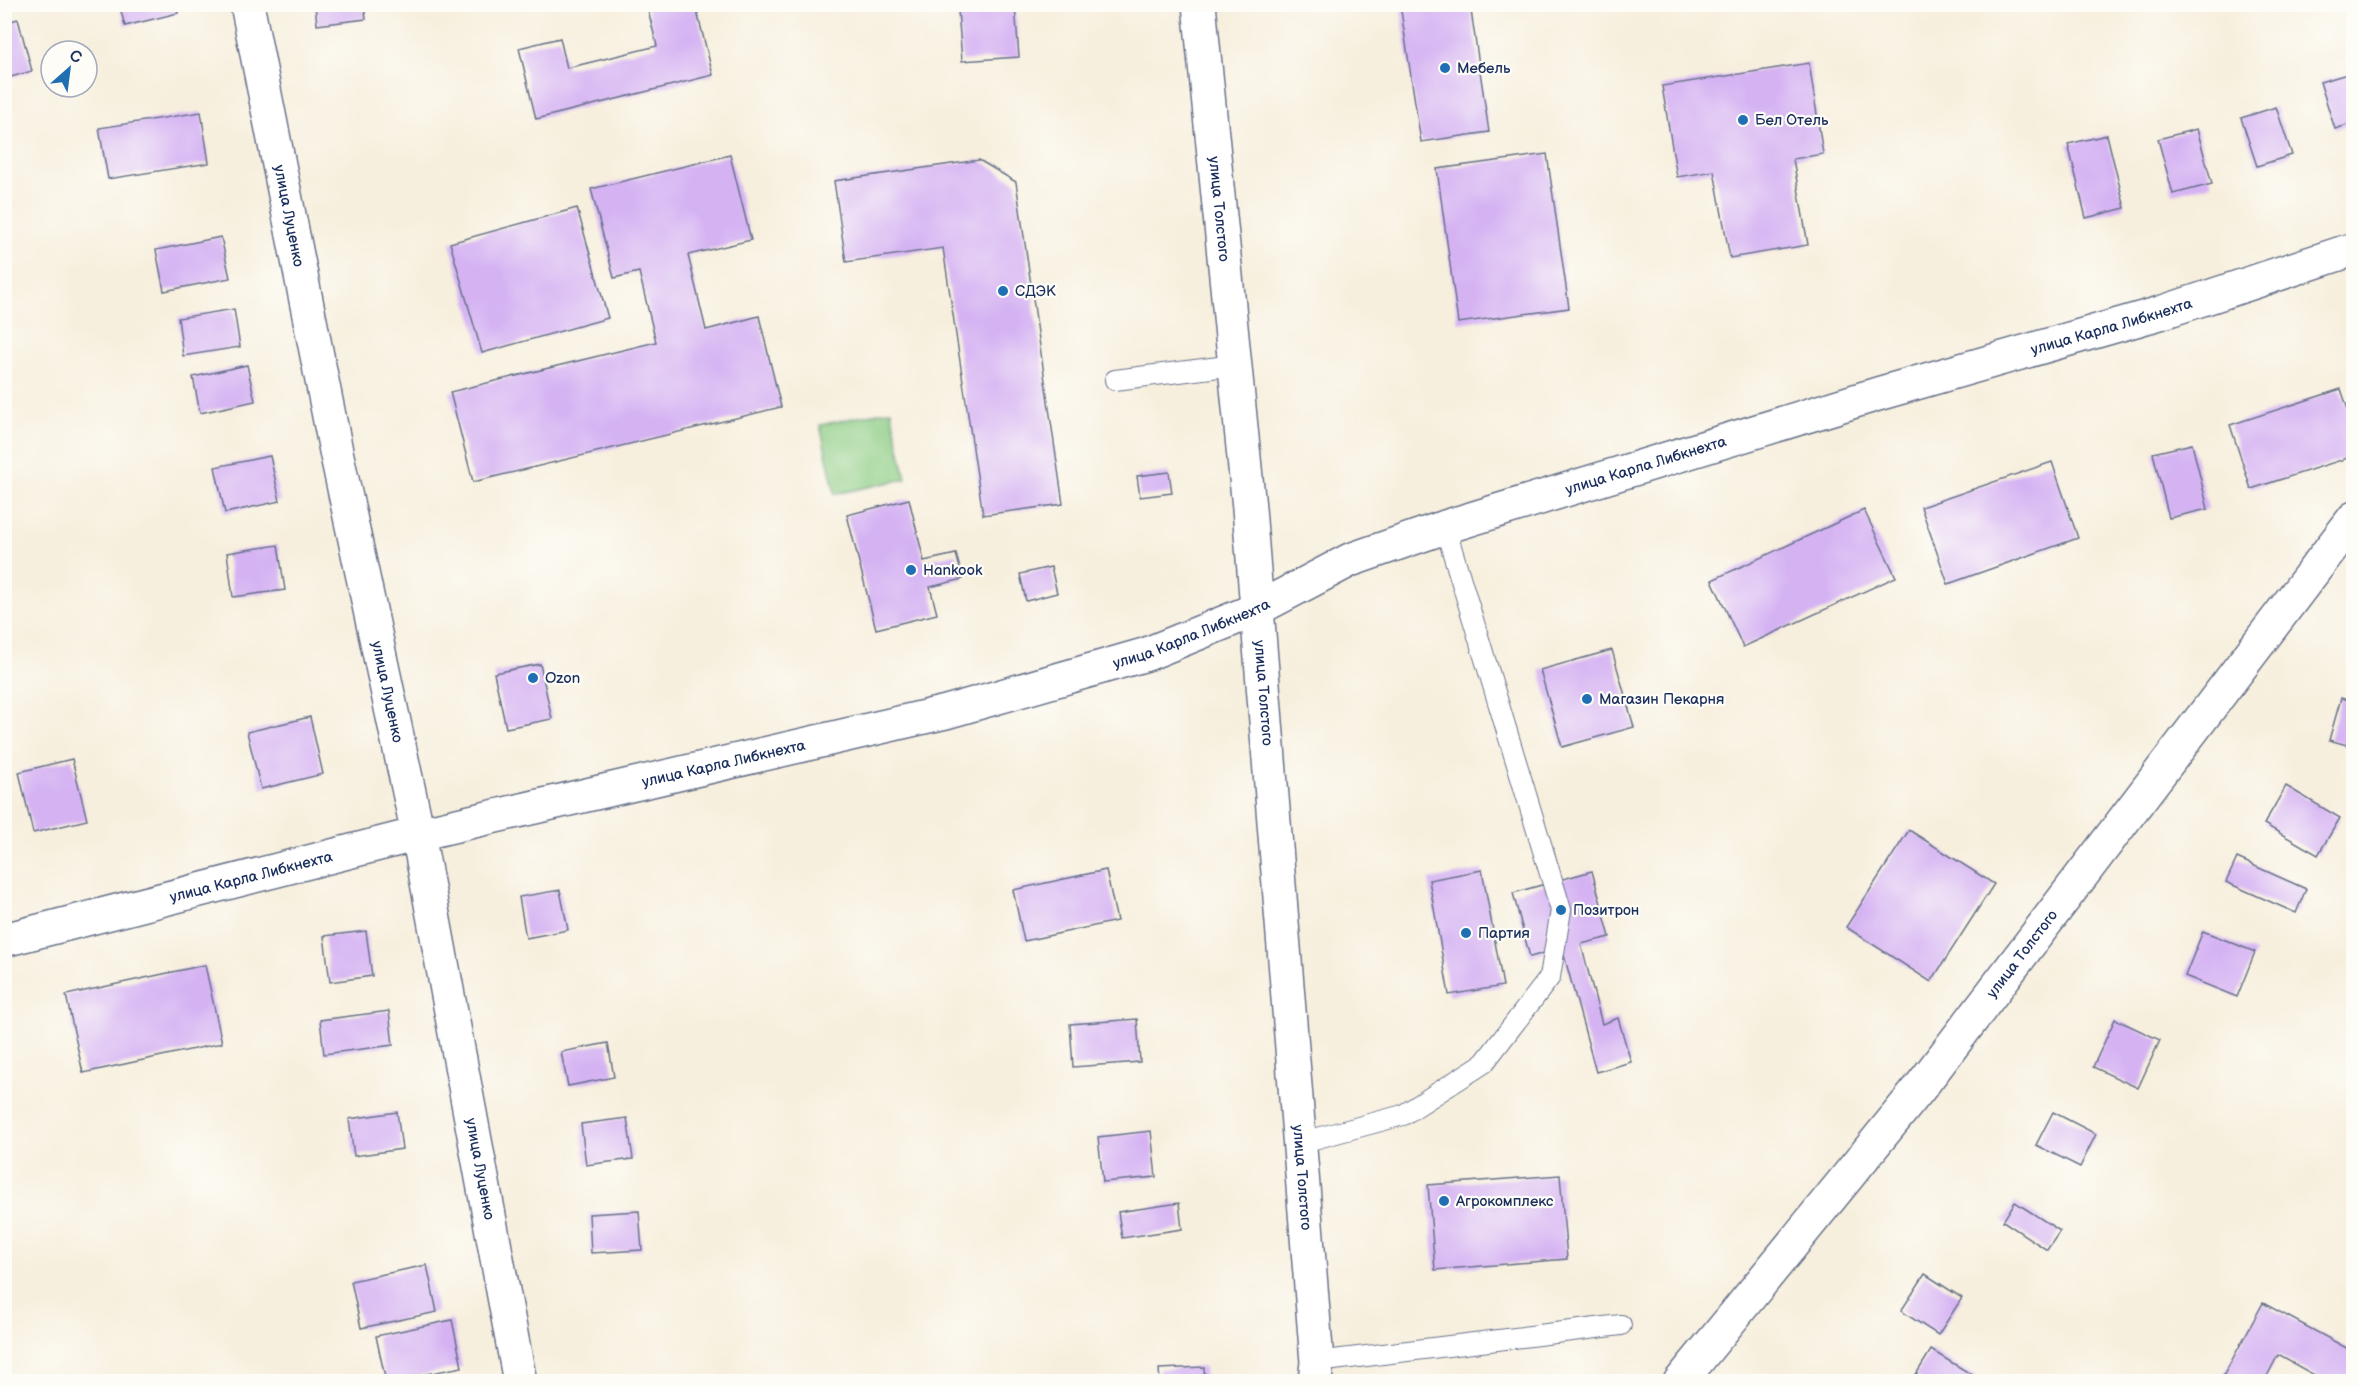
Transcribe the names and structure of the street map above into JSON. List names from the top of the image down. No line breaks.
{"streets":{"street":["улица Толстого","улица Луценко","улица Карла Либкнехта"]},"crossings":[["улица Толстого","улица Карла Либкнехта"],["улица Луценко","улица Карла Либкнехта"]],"places":["Мебель","Бел Отель","СДЭК","Hankook","Ozon","Магазин Пекарня","Позитрон","Партия","Агрокомплекс"],"north":"top right"}
